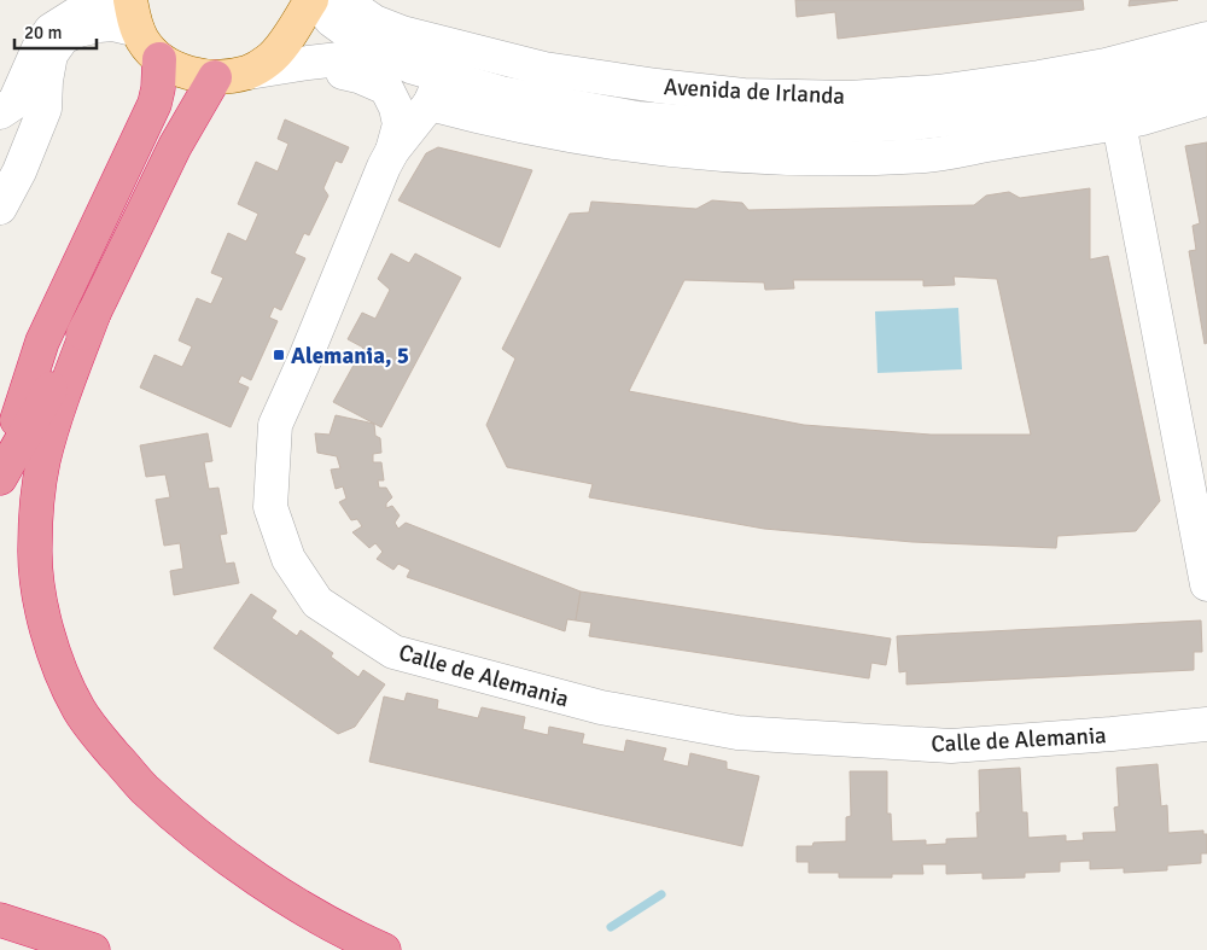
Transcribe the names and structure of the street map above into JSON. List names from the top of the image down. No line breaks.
{"streets":{"street":["Avenida de Irlanda","Calle de Alemania"]},"crossings":[["Avenida de Irlanda","Calle de Alemania"]],"places":{"transit":["Alemania, 5"]},"scale_bar":"20 m"}
